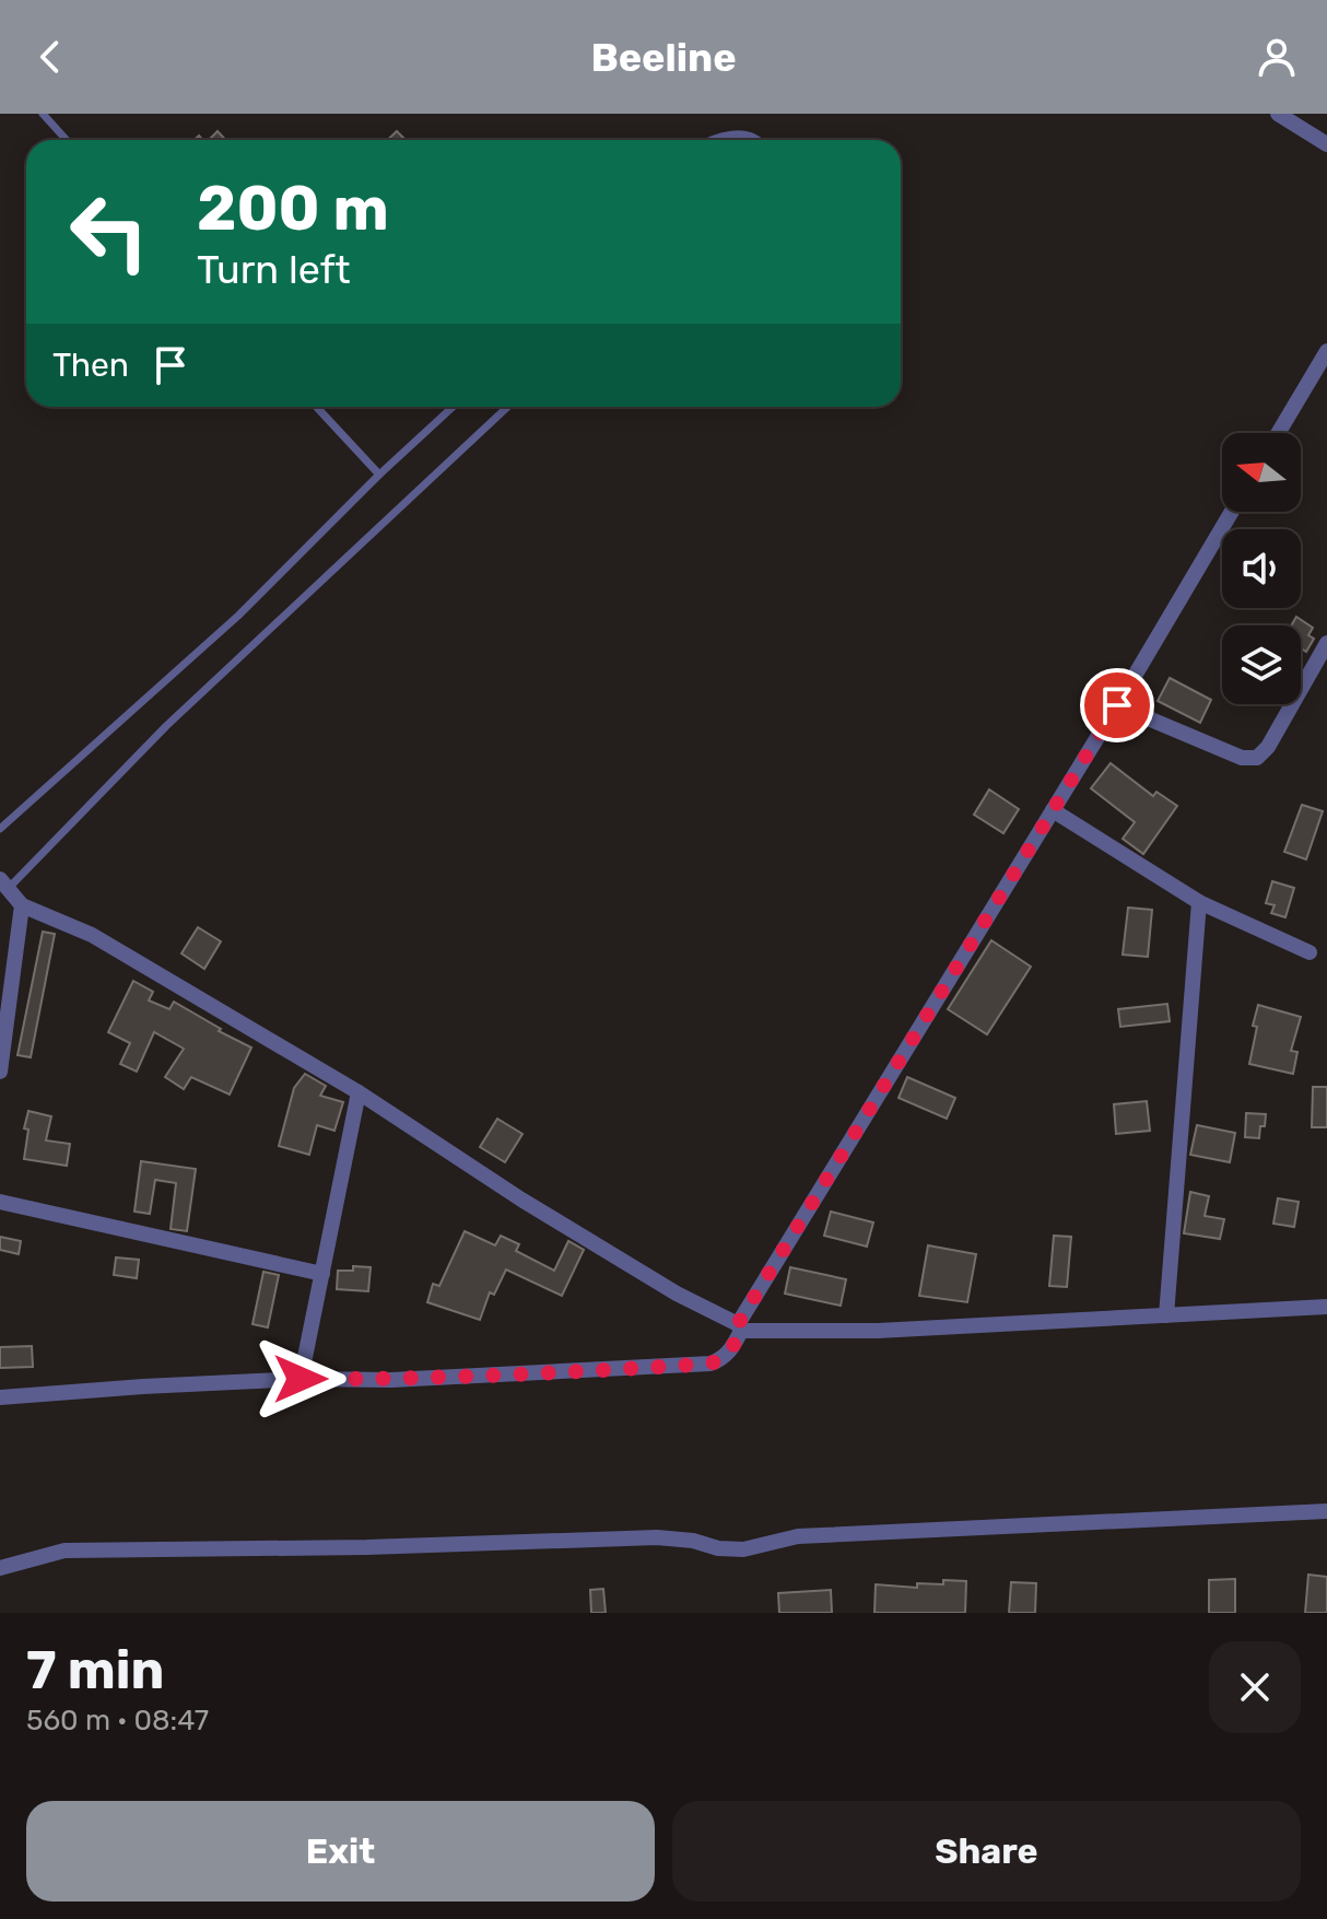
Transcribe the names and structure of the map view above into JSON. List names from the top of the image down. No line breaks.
{"north":"left","page":{"header":"Beeline","turn":["200 m","Turn left"],"then":"Then","heading":["7 min","560 m · 08:47"],"buttons":["Exit","Share"]}}
